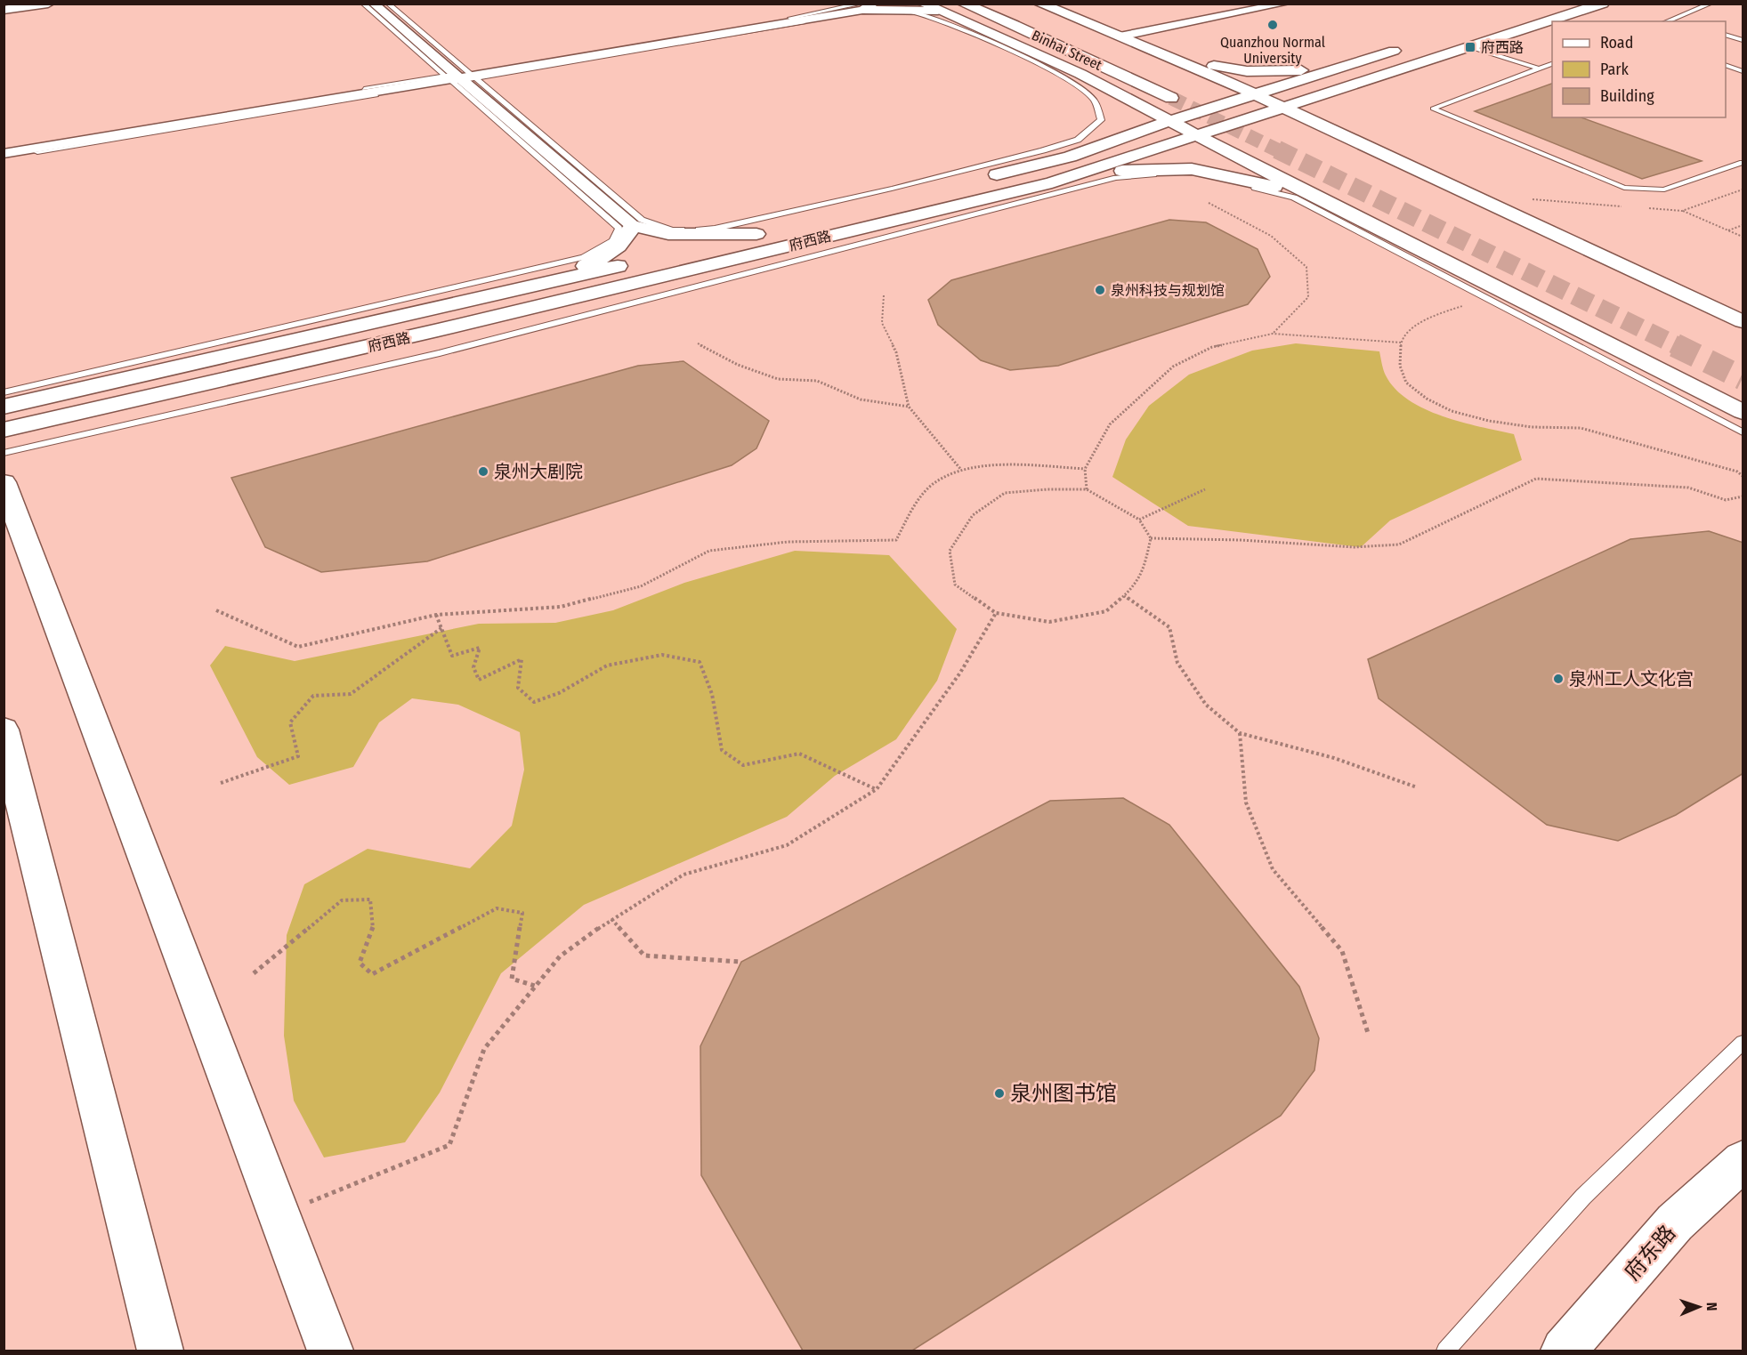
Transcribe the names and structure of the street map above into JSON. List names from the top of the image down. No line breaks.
{"streets":{"street":["Binhai Street","府西路","府东路"]},"places":{"other":["Quanzhou Normal University","泉州科技与规划馆","泉州大剧院","泉州工人文化宫","泉州图书馆"],"transit":["府西路"]},"legend":["Road","Park","Building"],"north":"right"}
